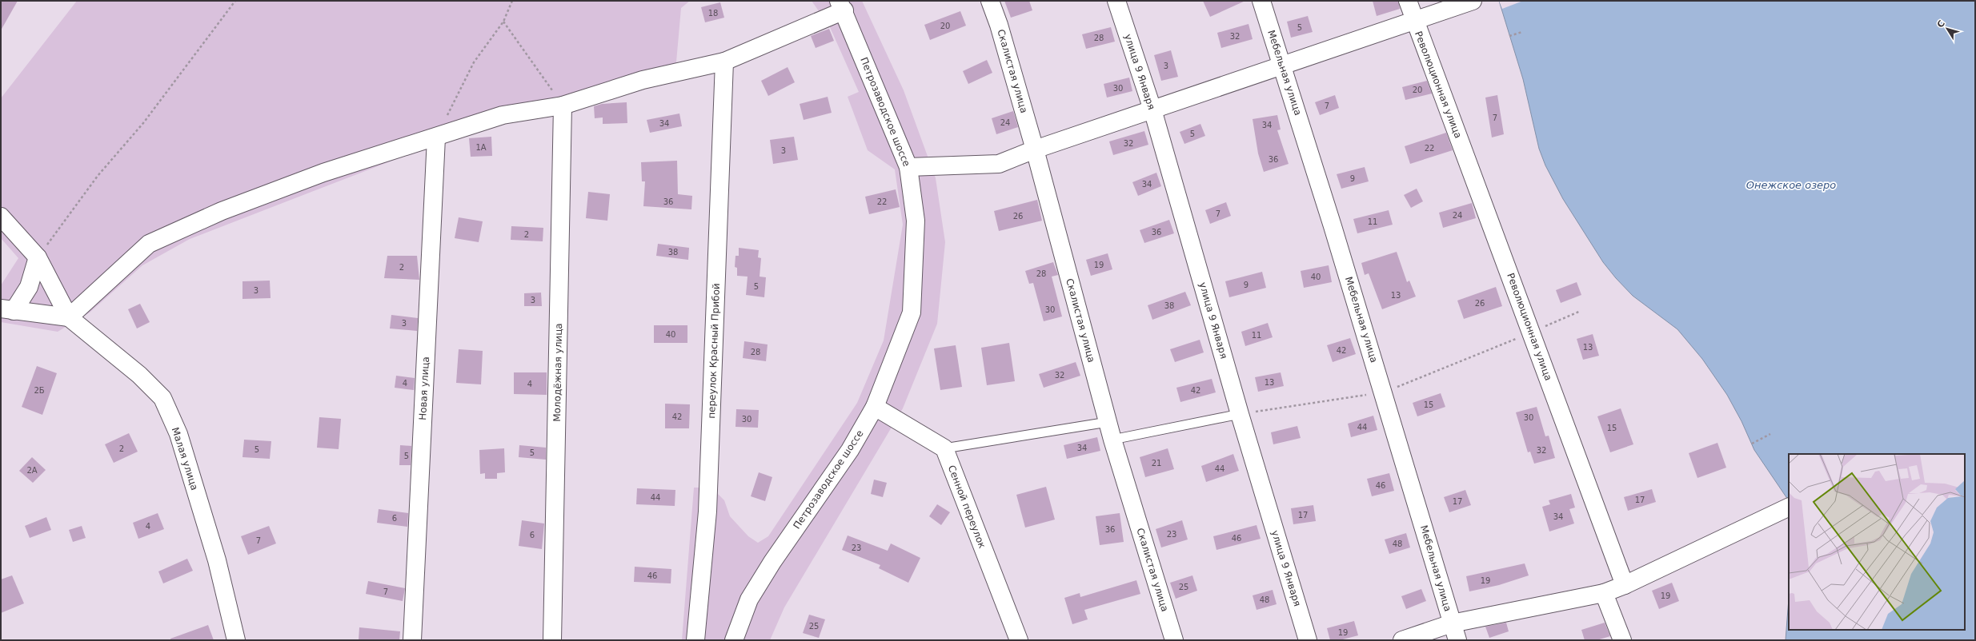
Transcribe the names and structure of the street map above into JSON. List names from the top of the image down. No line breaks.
{"streets":{"street":["Скалистая улица","улица 9 Января","Мебельная улица","Революционная улица","Петрозаводское шоссе","переулок Красный Прибой","Молодёжная улица","Новая улица","Малая улица","Сенной переулок"]},"water":["Онежское озеро"],"house_numbers":["18","20","5","32","28","3","30","20","7","7","24","34","34","5","32","1А","22","3","36","9","34","36","22","7","24","26","11","36","2","38","19","2","28","40","9","5","3","13","3","26","38","30","3","40","11","13","42","28","32","13","4","4","2Б","42","15","42","30","30","44","15","34","2","5","32","5","5","21","44","2А","46","44","17","17","17","34","6","4","36","23","6","46","7","48","23","46","19","25","7","19","48","25","19"],"north":"top left"}
